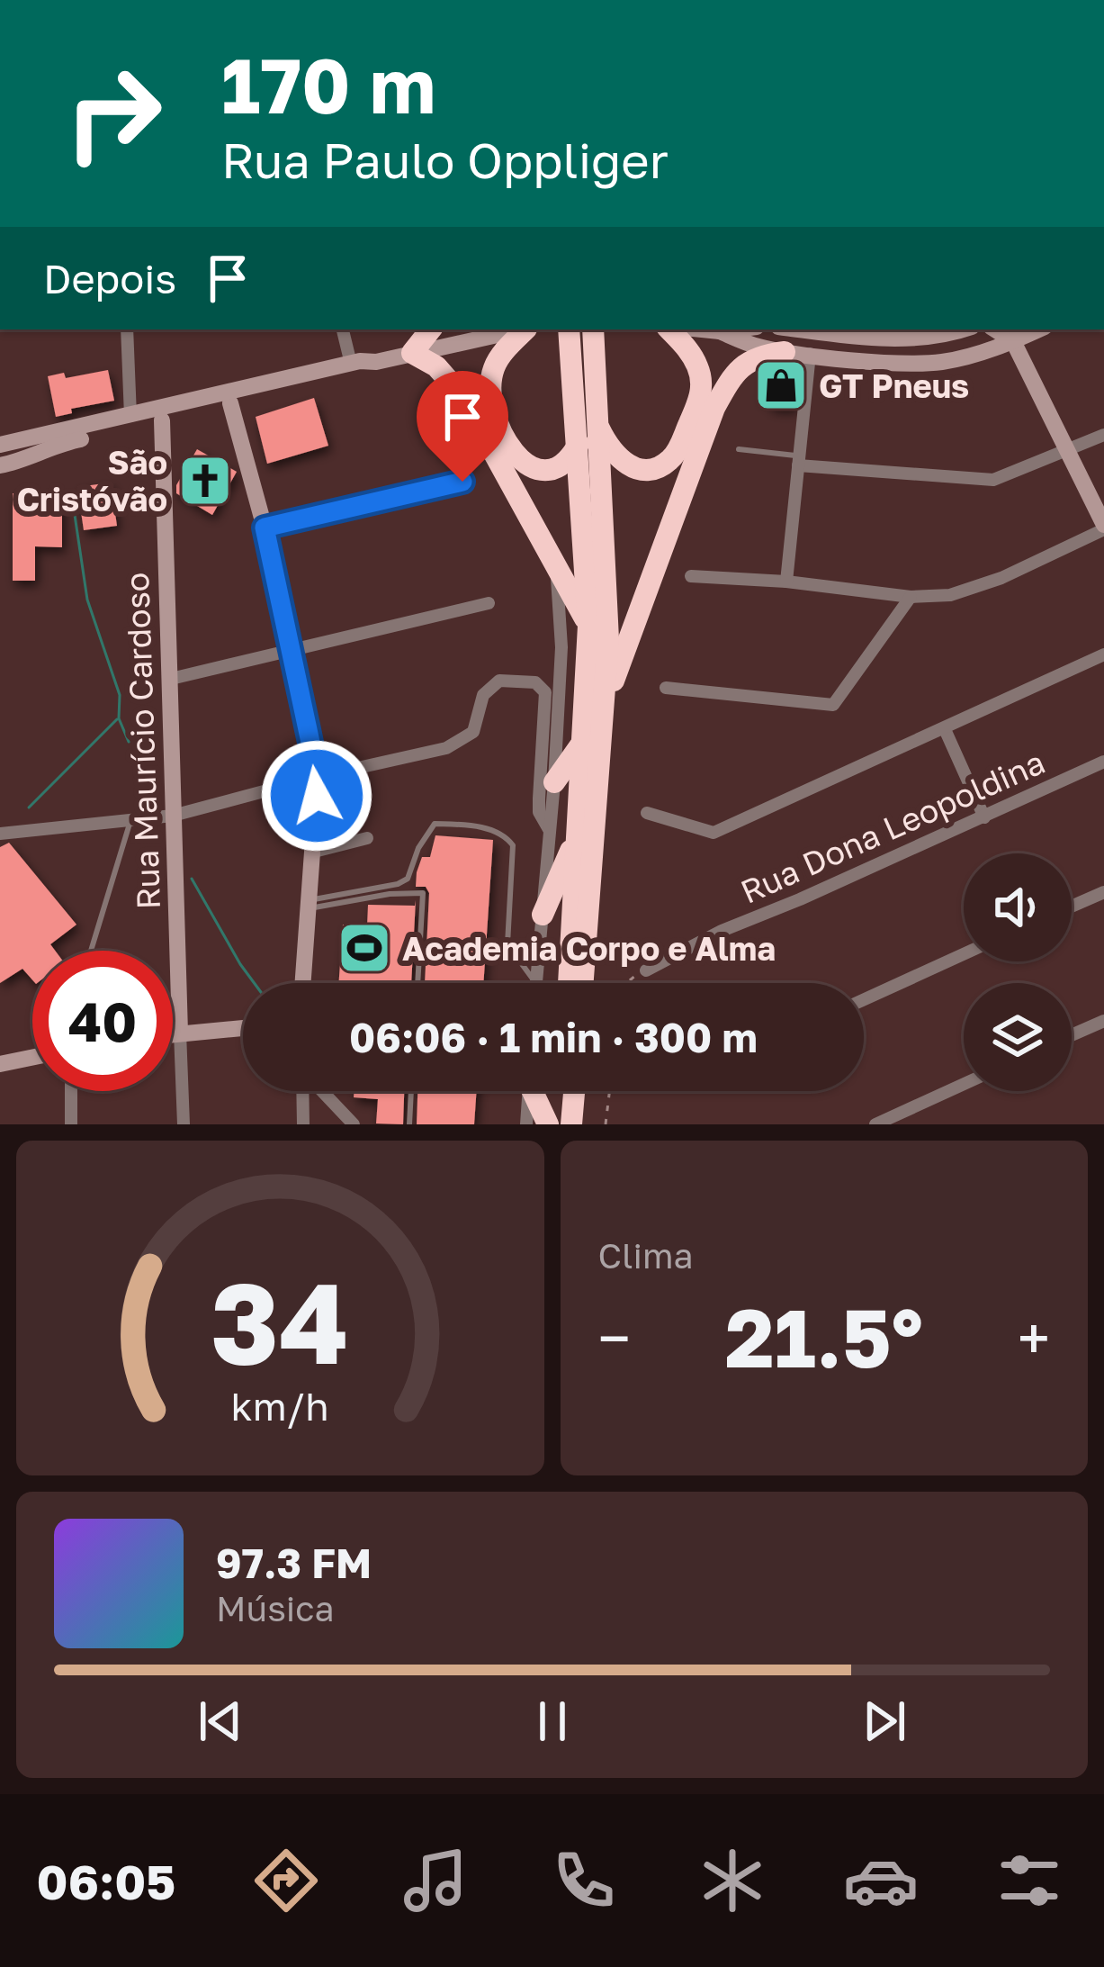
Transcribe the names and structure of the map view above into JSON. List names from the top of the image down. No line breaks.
{"streets":{"main road":["Rua Maurício Cardoso"],"street":["Rua Dona Leopoldina"]},"places":{"shop":["GT Pneus"],"church":["São Cristóvão"],"sports":["Academia Corpo e Alma"]},"page":{"turn":["170 m","Rua Paulo Oppliger"],"then":"Depois","limit":"40","trip":"06:06 · 1 min · 300 m","tile":"Clima","heat":["−","21.5°","+"],"song":["97.3 FM","Música"],"tabs":"06:05","gauge":["34","km/h"]}}
